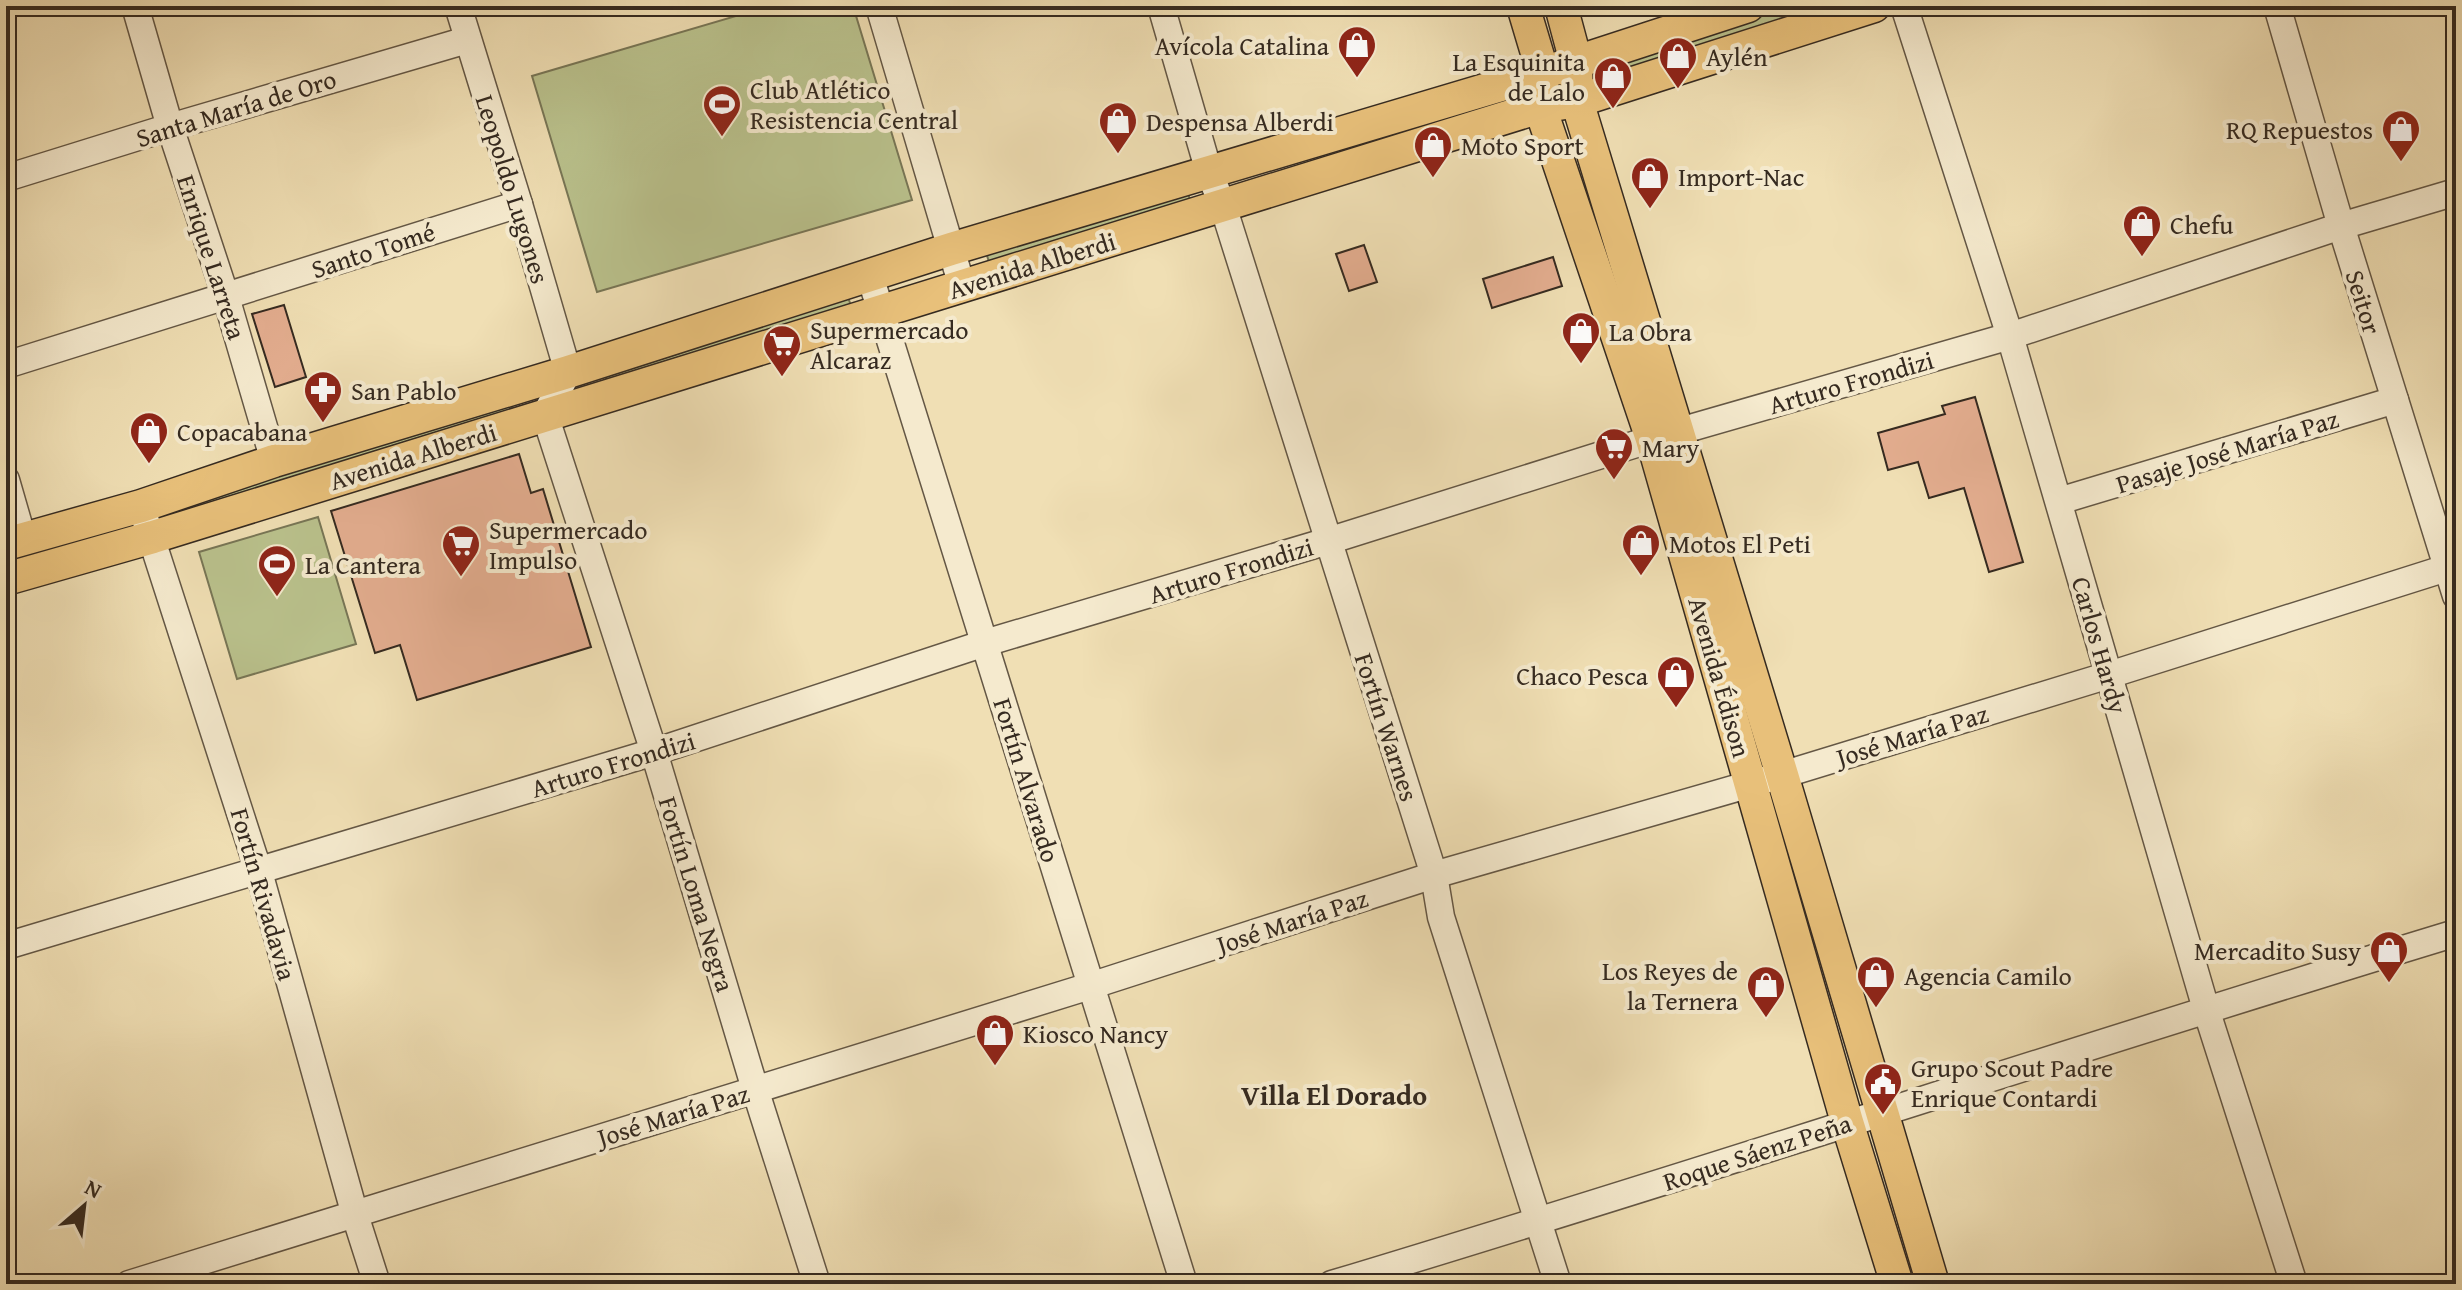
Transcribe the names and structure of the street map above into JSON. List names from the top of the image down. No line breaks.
{"streets":{"main road":["Avenida Alberdi","Avenida Édison"],"street":["Santa María de Oro","Leopoldo Lugones","Santo Tomé","Enrique Larreta","Seitor","Arturo Frondizi","Pasaje José María Paz","Carlos Hardy","Fortín Warnes","José María Paz","Fortín Alvarado","Fortín Rivadavia","Fortín Loma Negra","Roque Sáenz Peña"]},"crossings":[["Santa María de Oro","Leopoldo Lugones"],["Santa María de Oro","Enrique Larreta"],["Leopoldo Lugones","Santo Tomé"],["Leopoldo Lugones","Avenida Alberdi"],["Santo Tomé","Enrique Larreta"],["Enrique Larreta","Avenida Alberdi"],["Avenida Alberdi","Avenida Édison"],["Avenida Alberdi","Fortín Warnes"],["Avenida Alberdi","Fortín Alvarado"],["Avenida Alberdi","Fortín Rivadavia"],["Avenida Alberdi","Fortín Loma Negra"],["Seitor","Arturo Frondizi"],["Seitor","Pasaje José María Paz"],["Seitor","José María Paz"],["Arturo Frondizi","Carlos Hardy"],["Arturo Frondizi","Avenida Édison"],["Arturo Frondizi","Fortín Warnes"],["Arturo Frondizi","Fortín Alvarado"],["Arturo Frondizi","Fortín Rivadavia"],["Arturo Frondizi","Fortín Loma Negra"],["Pasaje José María Paz","Carlos Hardy"],["Carlos Hardy","José María Paz"],["Carlos Hardy","Roque Sáenz Peña"],["Avenida Édison","José María Paz"],["Avenida Édison","Roque Sáenz Peña"],["Fortín Warnes","José María Paz"],["Fortín Warnes","Roque Sáenz Peña"],["José María Paz","Fortín Alvarado"],["José María Paz","Fortín Rivadavia"],["José María Paz","Fortín Loma Negra"]],"districts":["Villa El Dorado"],"places":{"shop":["Avícola Catalina","Aylén","La Esquinita de Lalo","Despensa Alberdi","RQ Repuestos","Moto Sport","Import-Nac","Chefu","La Obra","Copacabana","Motos El Peti","Chaco Pesca","Mercadito Susy","Agencia Camilo","Los Reyes de la Ternera","Kiosco Nancy"],"sports":["Club Atlético Resistencia Central","La Cantera"],"supermarket":["Supermercado Alcaraz","Mary","Supermercado Impulso"],"pharmacy":["San Pablo"],"public building":["Grupo Scout Padre Enrique Contardi"]},"north":"top right"}
